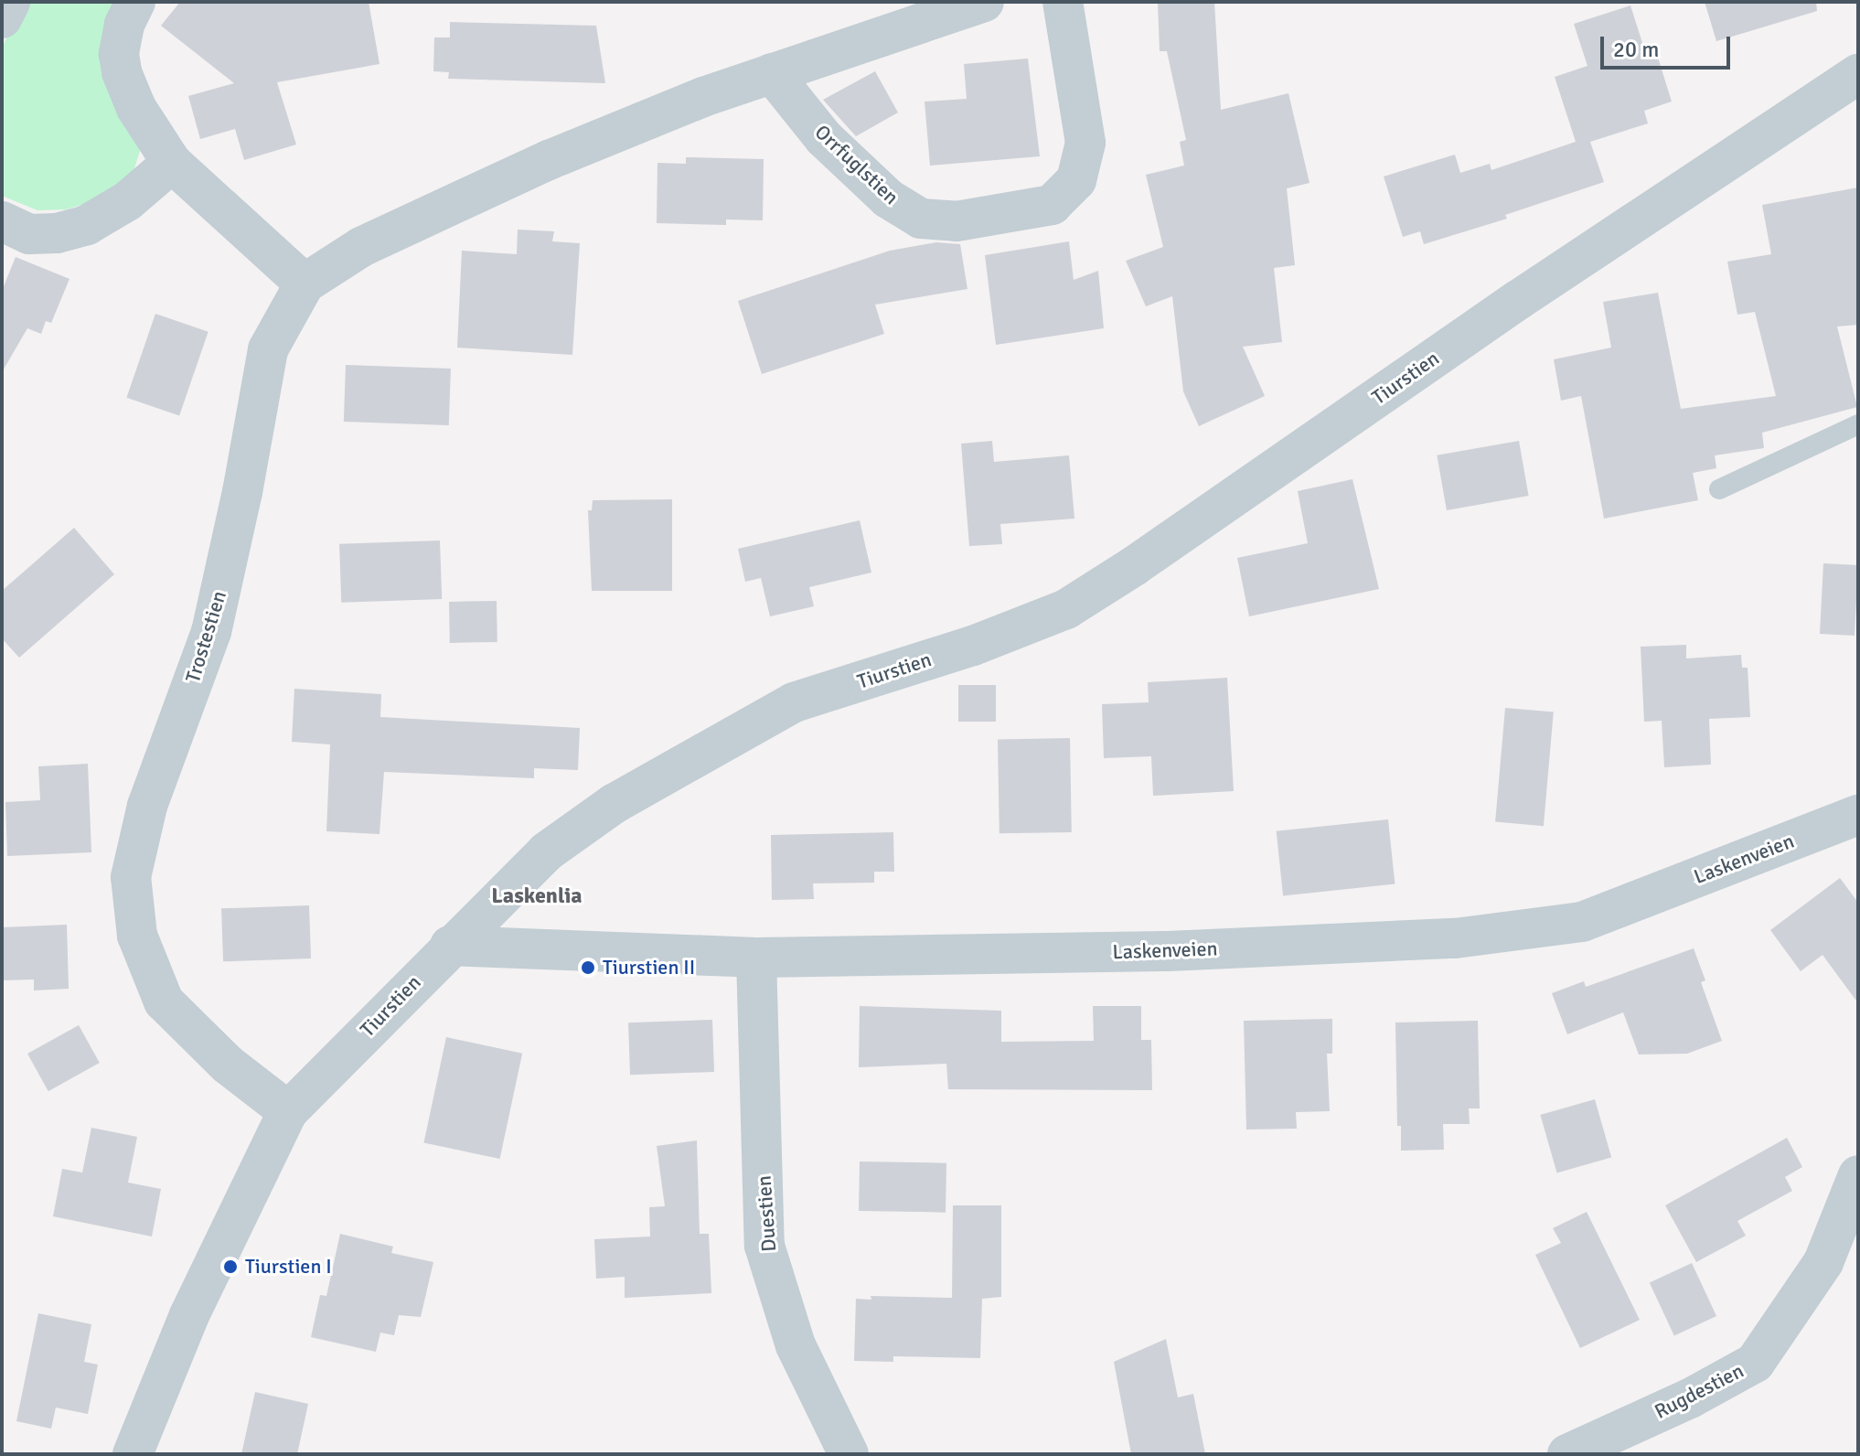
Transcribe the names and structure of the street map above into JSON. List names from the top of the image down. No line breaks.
{"streets":{"street":["Orrfuglstien","Tiurstien","Trostestien","Laskenveien","Duestien","Rugdestien"]},"crossings":[["Tiurstien","Trostestien"],["Tiurstien","Laskenveien"],["Laskenveien","Duestien"]],"districts":["Laskenlia"],"places":["Tiurstien II","Tiurstien I"],"scale_bar":"20 m"}
